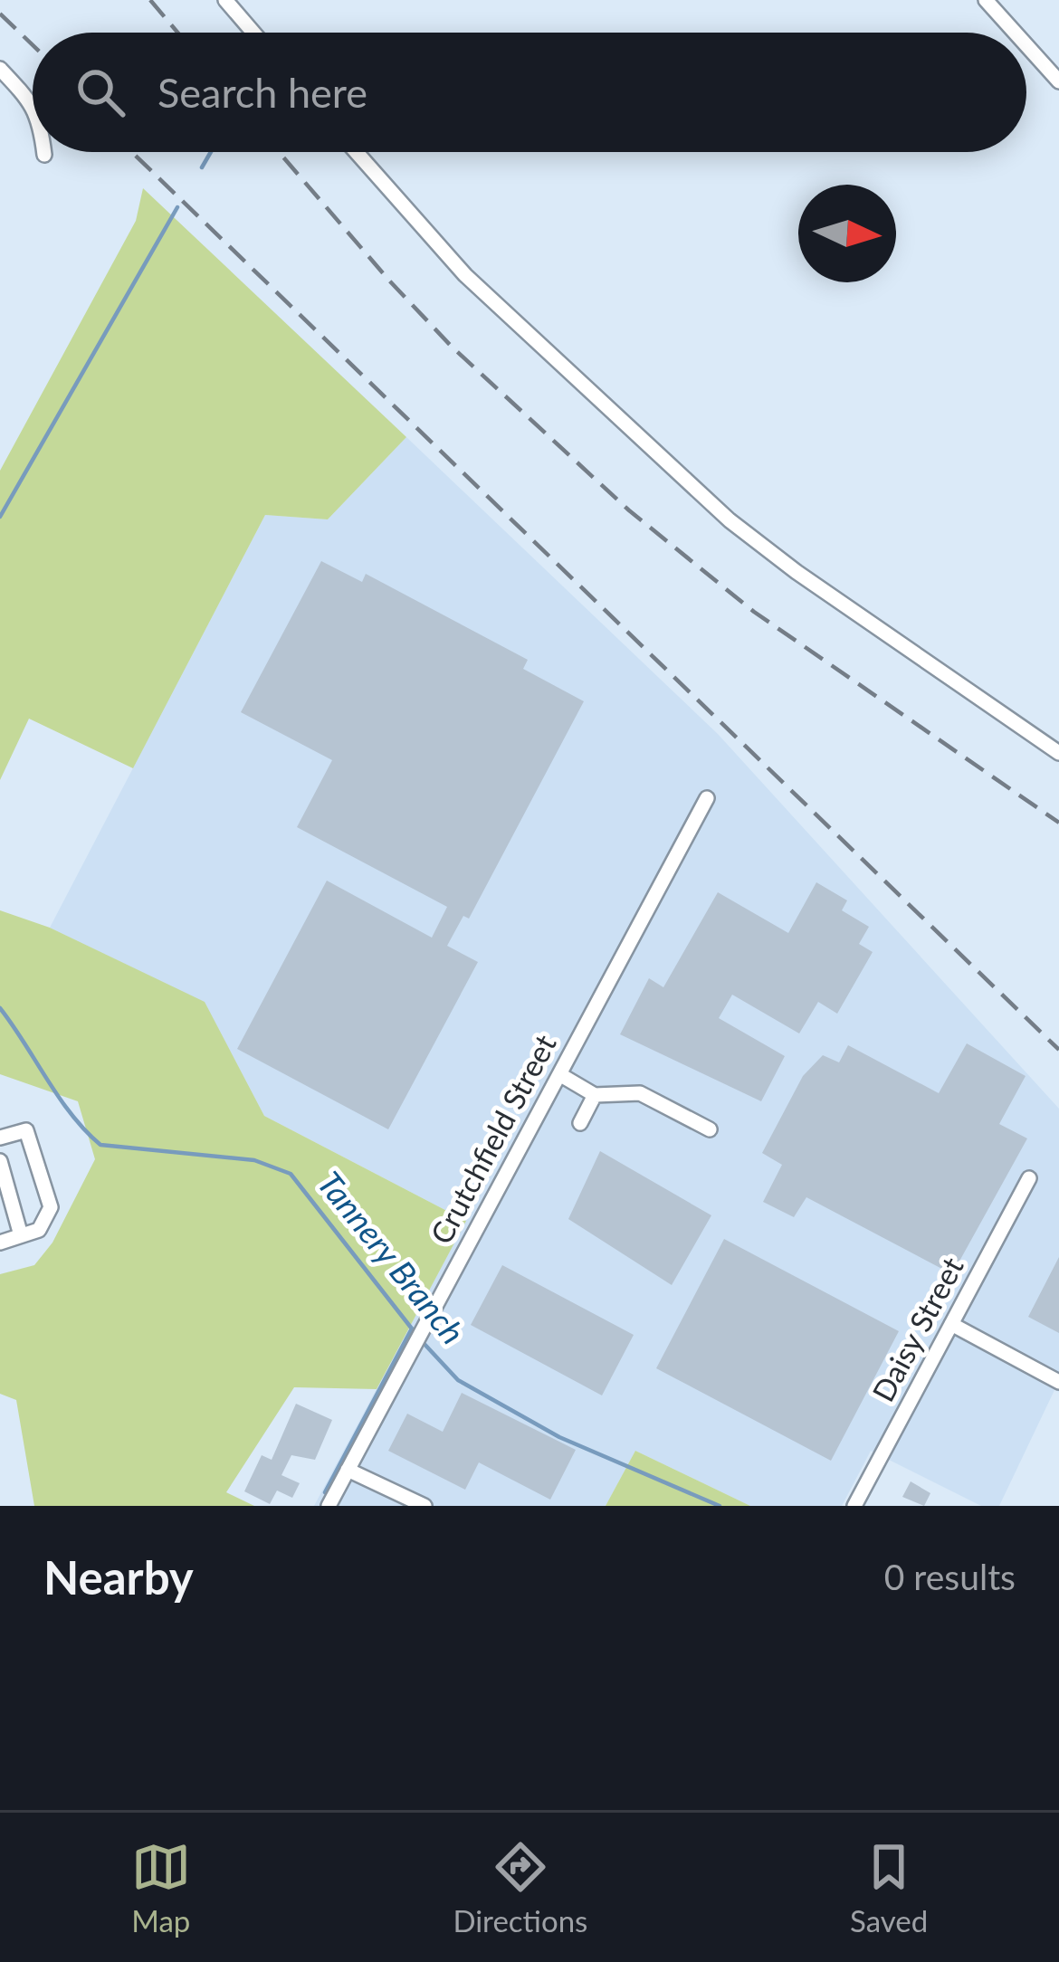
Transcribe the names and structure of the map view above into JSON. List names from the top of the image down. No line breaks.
{"streets":{"street":["Crutchfield Street","Daisy Street"]},"water":["Tannery Branch"],"north":"right","page":{"search":"Search here","heading":["Nearby","0 results"],"nav":["Map","Directions","Saved"]}}
